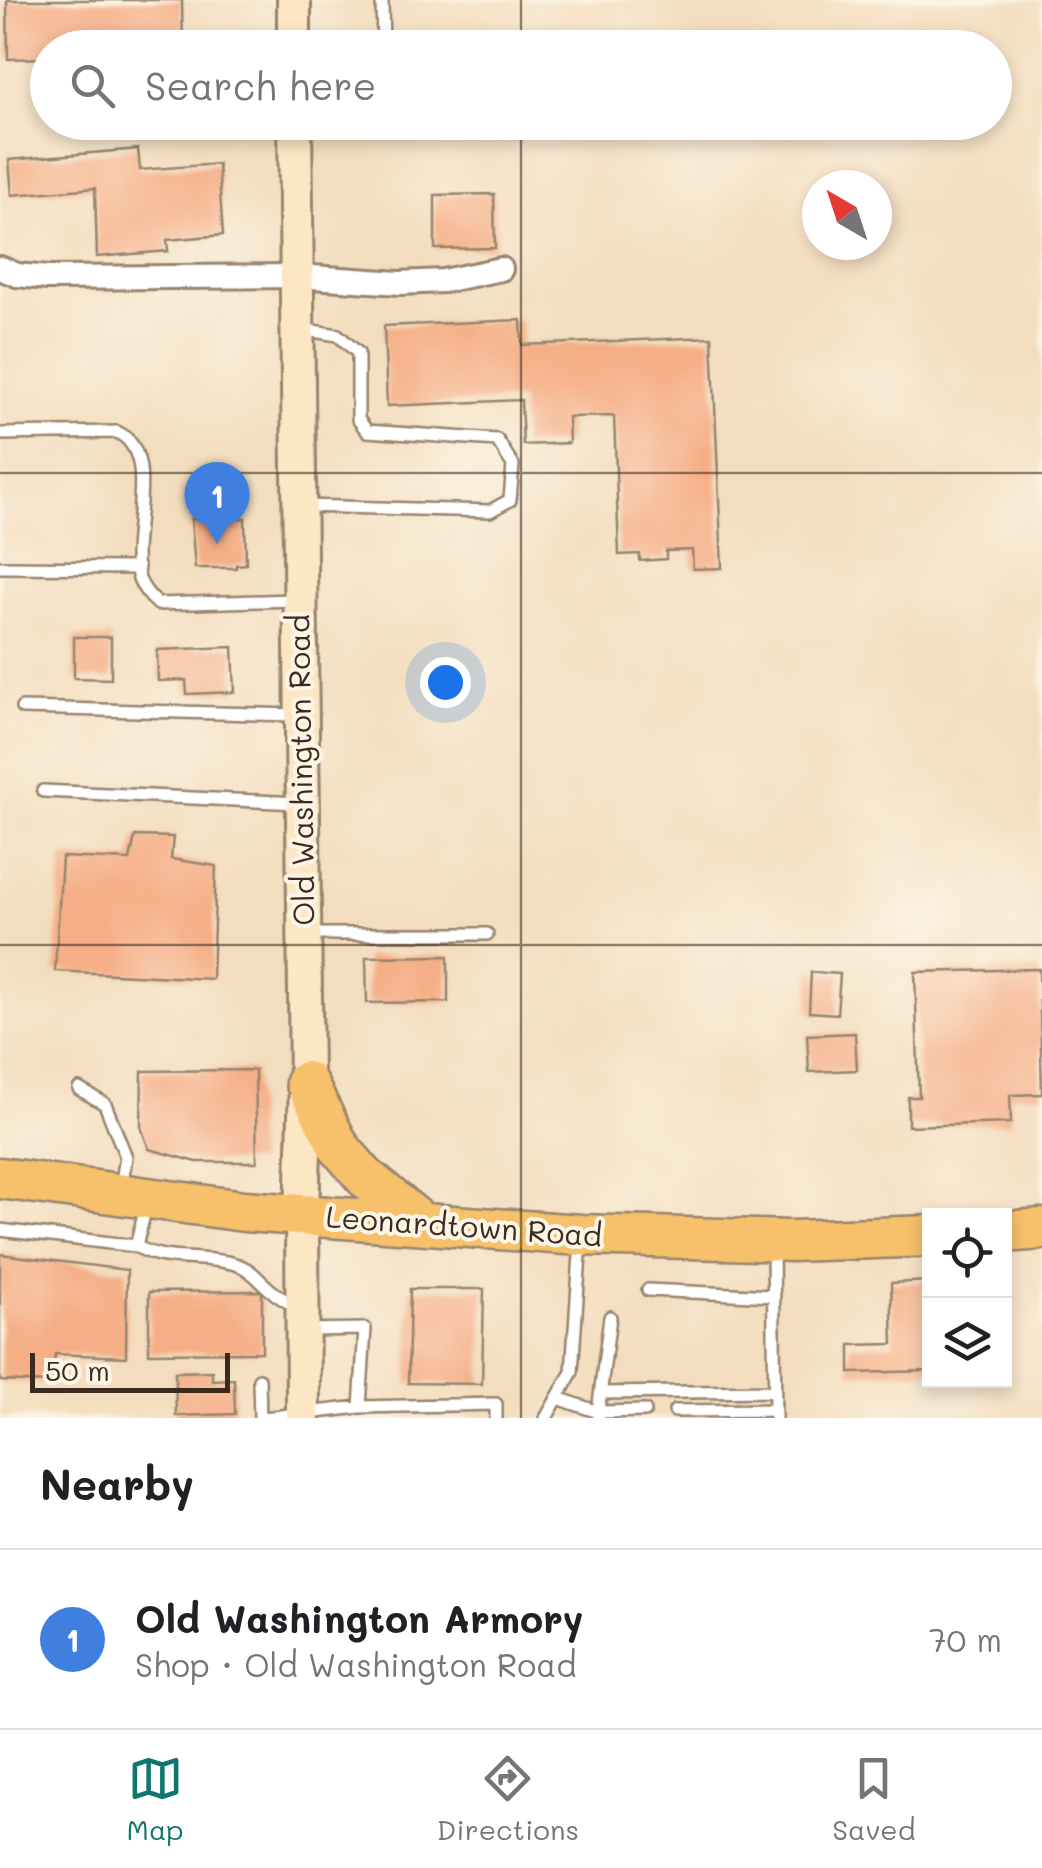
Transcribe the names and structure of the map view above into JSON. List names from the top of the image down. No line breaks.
{"streets":{"highway":["Leonardtown Road"],"main road":["Old Washington Road"]},"crossings":[["Old Washington Road","Leonardtown Road"]],"scale_bar":"50 m","north":"top left","page":{"search":"Search here","pins":"1","scale":"50 m","heading":"Nearby","list":[{"mark":"1","name":"Old Washington Armory","note":"Shop · Old Washington Road","value":"70 m"}],"nav":["Map","Directions","Saved"]}}
